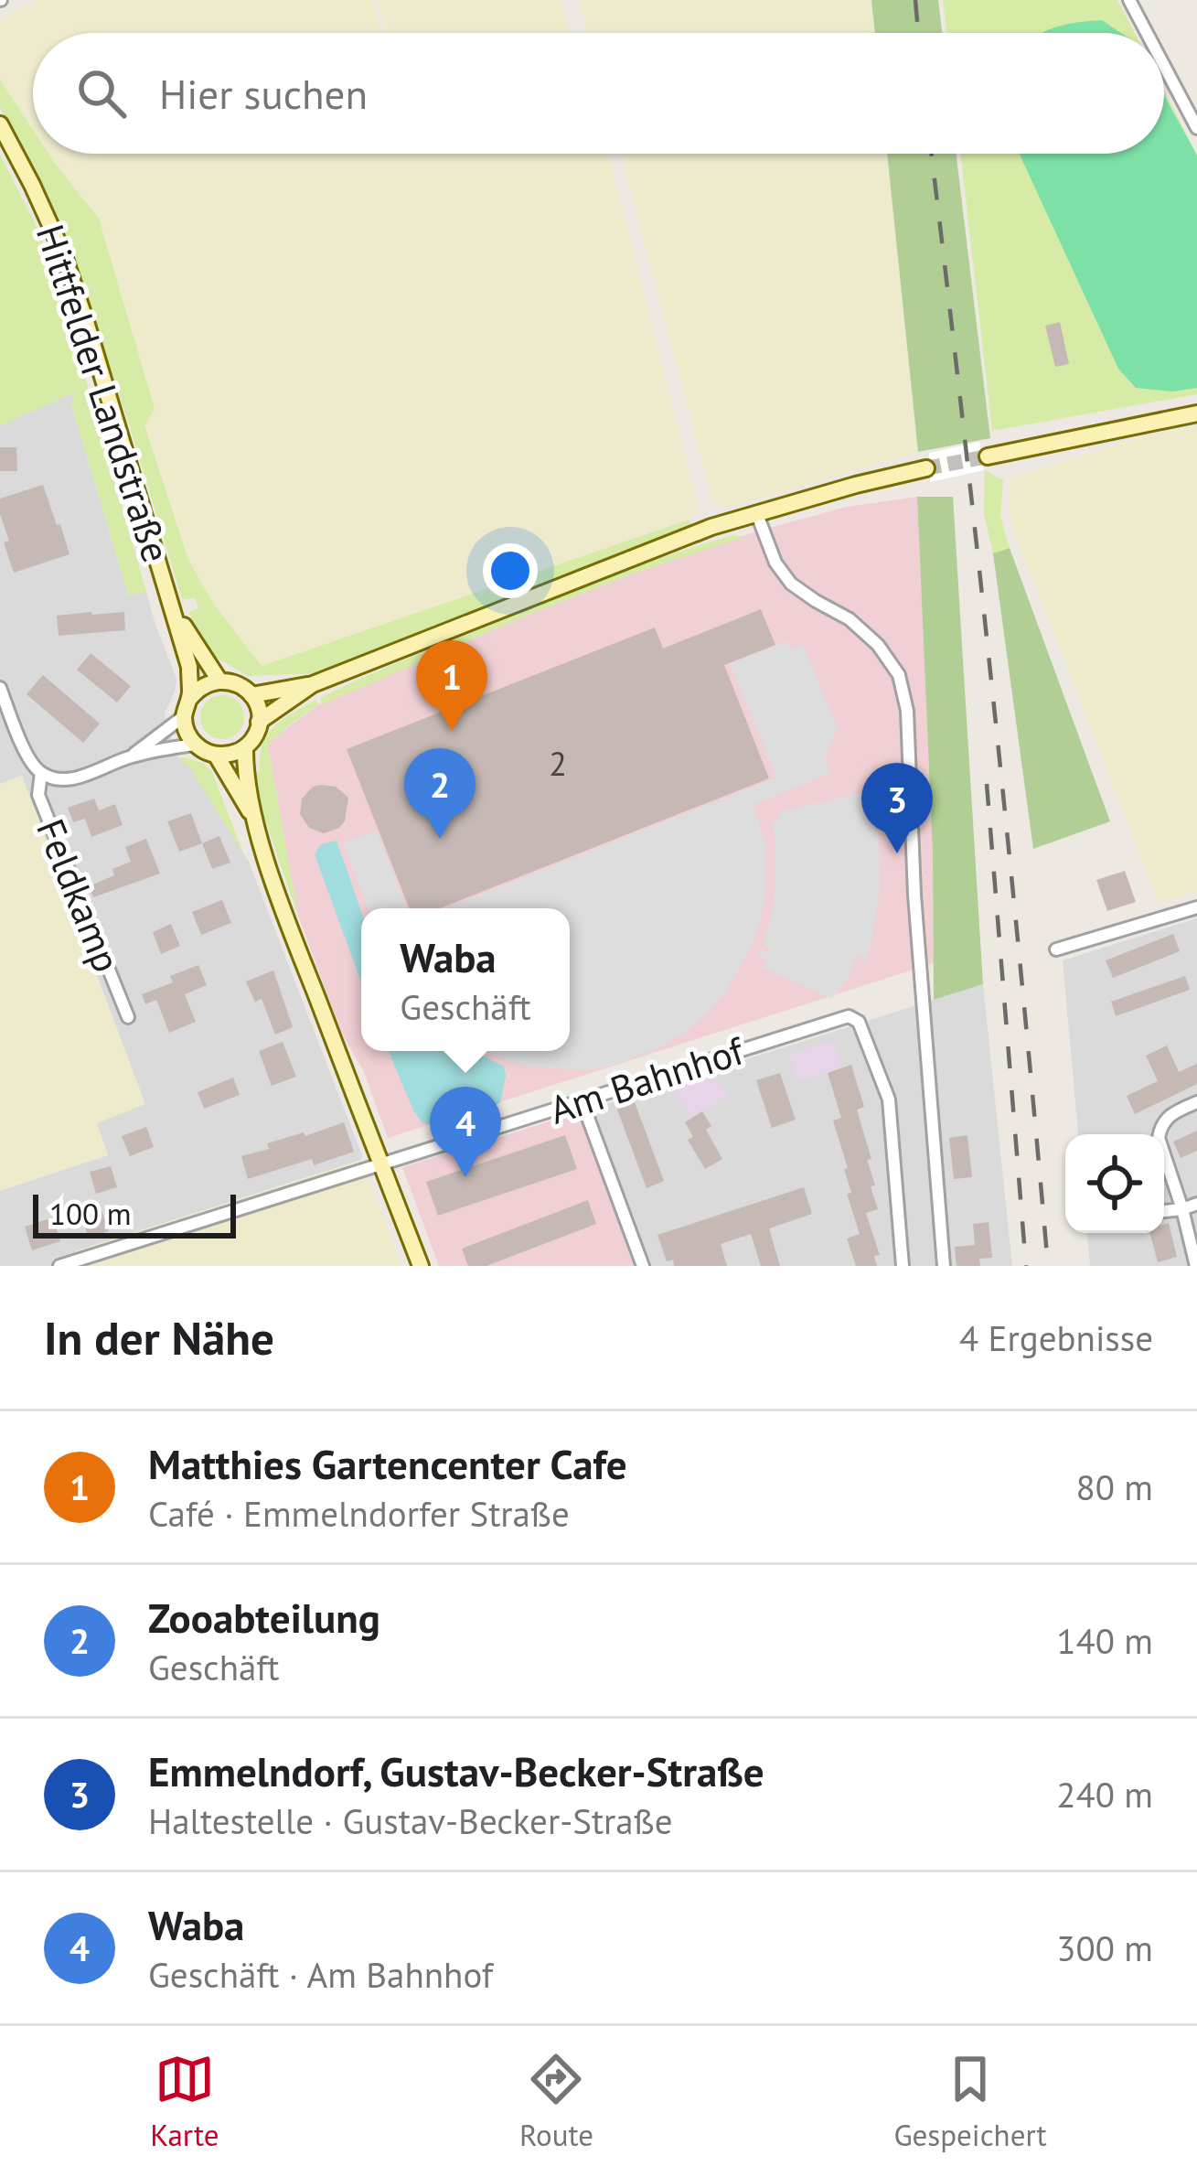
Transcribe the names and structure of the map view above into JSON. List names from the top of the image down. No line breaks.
{"streets":{"main road":["Hittfelder Landstraße"],"street":["Feldkamp","Am Bahnhof"]},"house_numbers":["2"],"scale_bar":"100 m","page":{"search":"Hier suchen","pins":["1","2","3","4"],"popup":["Waba","Geschäft"],"scale":"100 m","heading":["In der Nähe","4 Ergebnisse"],"list":[{"mark":"1","name":"Matthies Gartencenter Cafe","note":"Café · Emmelndorfer Straße","value":"80 m"},{"mark":"2","name":"Zooabteilung","note":"Geschäft","value":"140 m"},{"mark":"3","name":"Emmelndorf, Gustav-Becker-Straße","note":"Haltestelle · Gustav-Becker-Straße","value":"240 m"},{"mark":"4","name":"Waba","note":"Geschäft · Am Bahnhof","value":"300 m"}],"nav":["Karte","Route","Gespeichert"]}}
